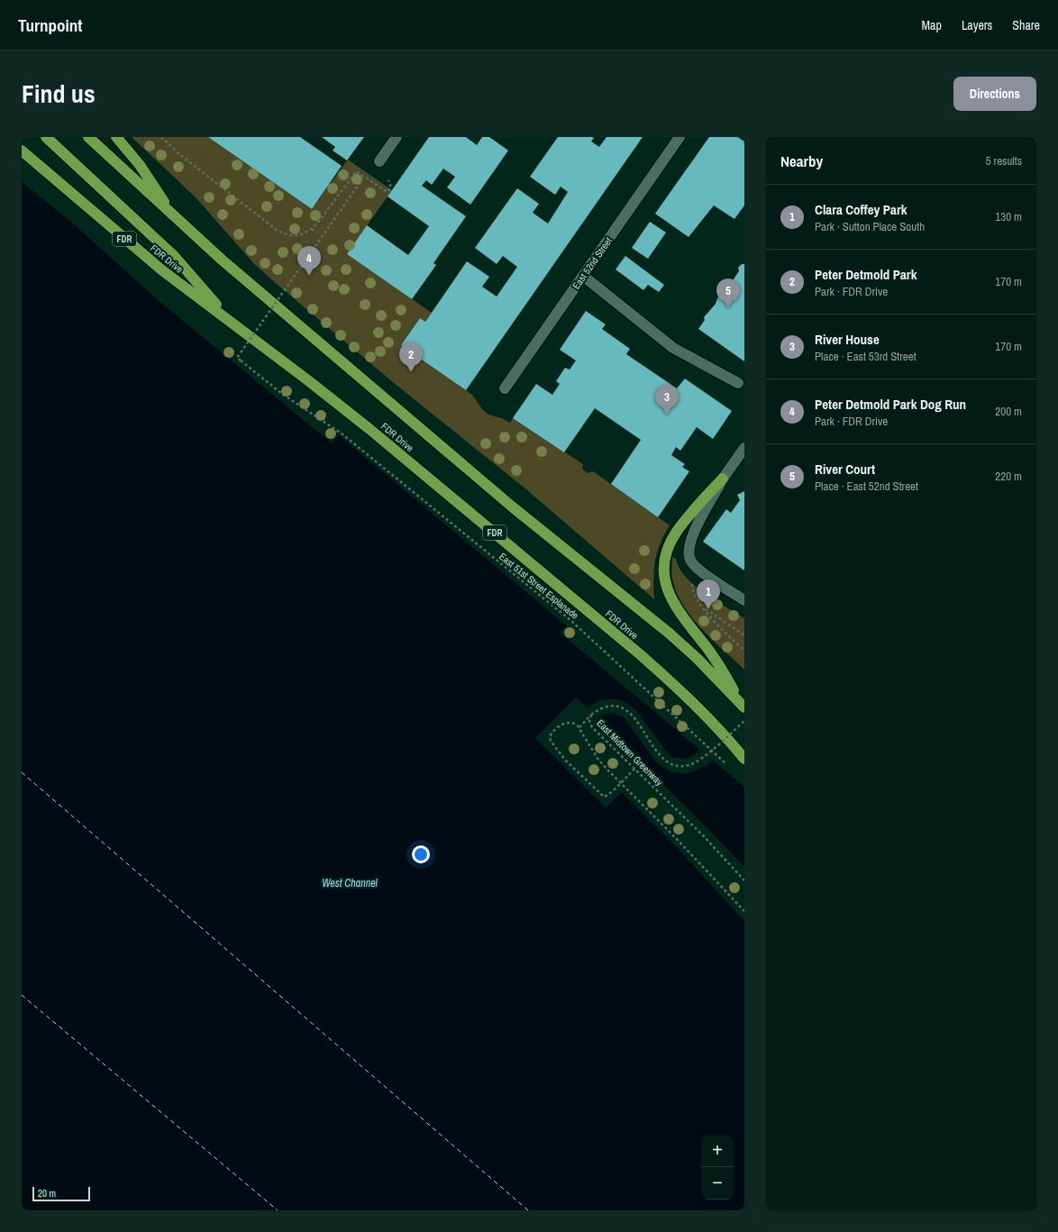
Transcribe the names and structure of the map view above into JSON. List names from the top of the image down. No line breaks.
{"streets":{"highway":["FDR","FDR Drive"],"street":["East 52nd Street"],"path":["East 51st Street Esplanade","East Midtown Greenway"]},"water":["West Channel"],"scale_bar":"20 m","page":{"header":"Turnpoint","nav":["Map","Layers","Share"],"title":"Find us","buttons":"Directions","heading":["Nearby","5 results"],"list":[{"mark":"1","name":"Clara Coffey Park","note":"Park · Sutton Place South","value":"130 m"},{"mark":"2","name":"Peter Detmold Park","note":"Park · FDR Drive","value":"170 m"},{"mark":"3","name":"River House","note":"Place · East 53rd Street","value":"170 m"},{"mark":"4","name":"Peter Detmold Park Dog Run","note":"Park · FDR Drive","value":"200 m"},{"mark":"5","name":"River Court","note":"Place · East 52nd Street","value":"220 m"}],"pins":["4","5","2","3","1"],"map_buttons":["+","−"],"scale":"20 m"}}
